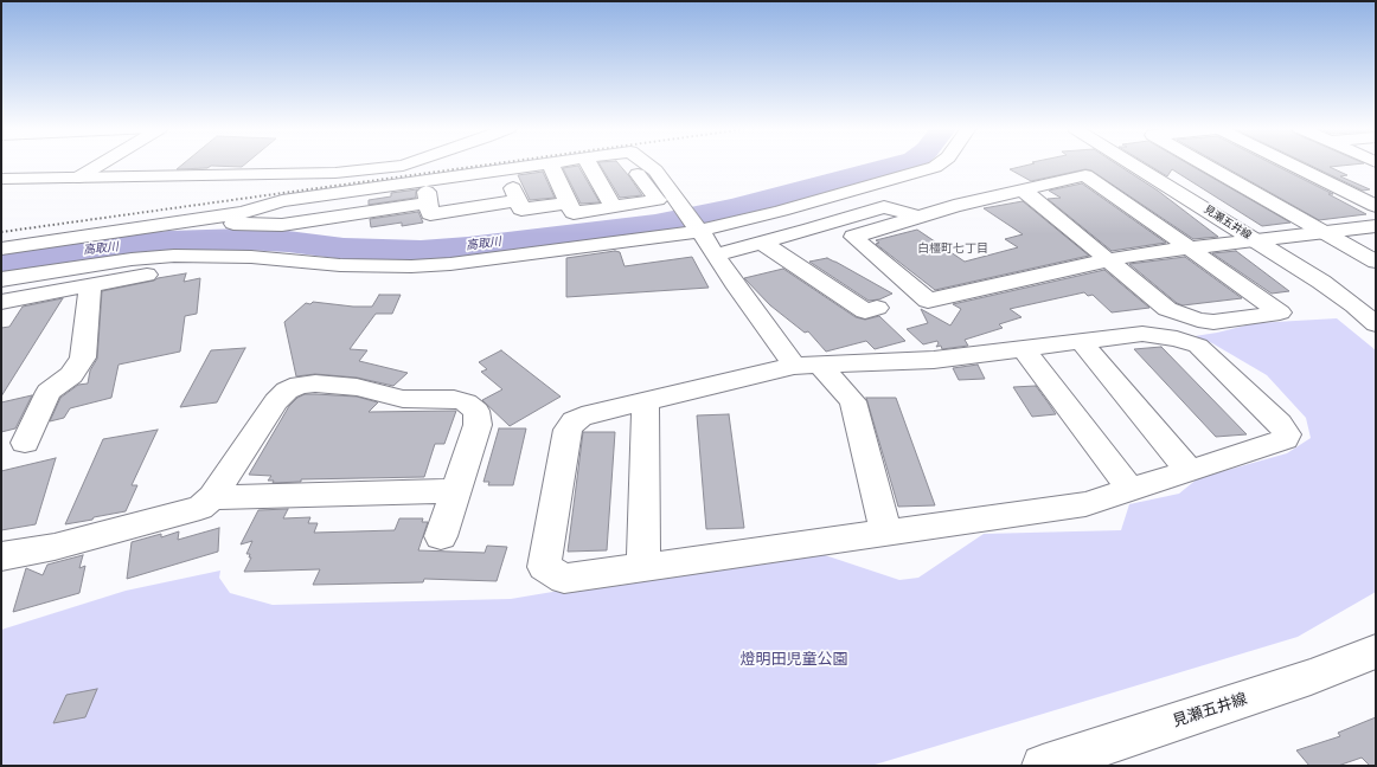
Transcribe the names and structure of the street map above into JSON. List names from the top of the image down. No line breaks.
{"streets":{"main road":["見瀬五井線"]},"districts":["白橿町七丁目"],"water":["高取川"],"parks":["燈明田児童公園"]}
